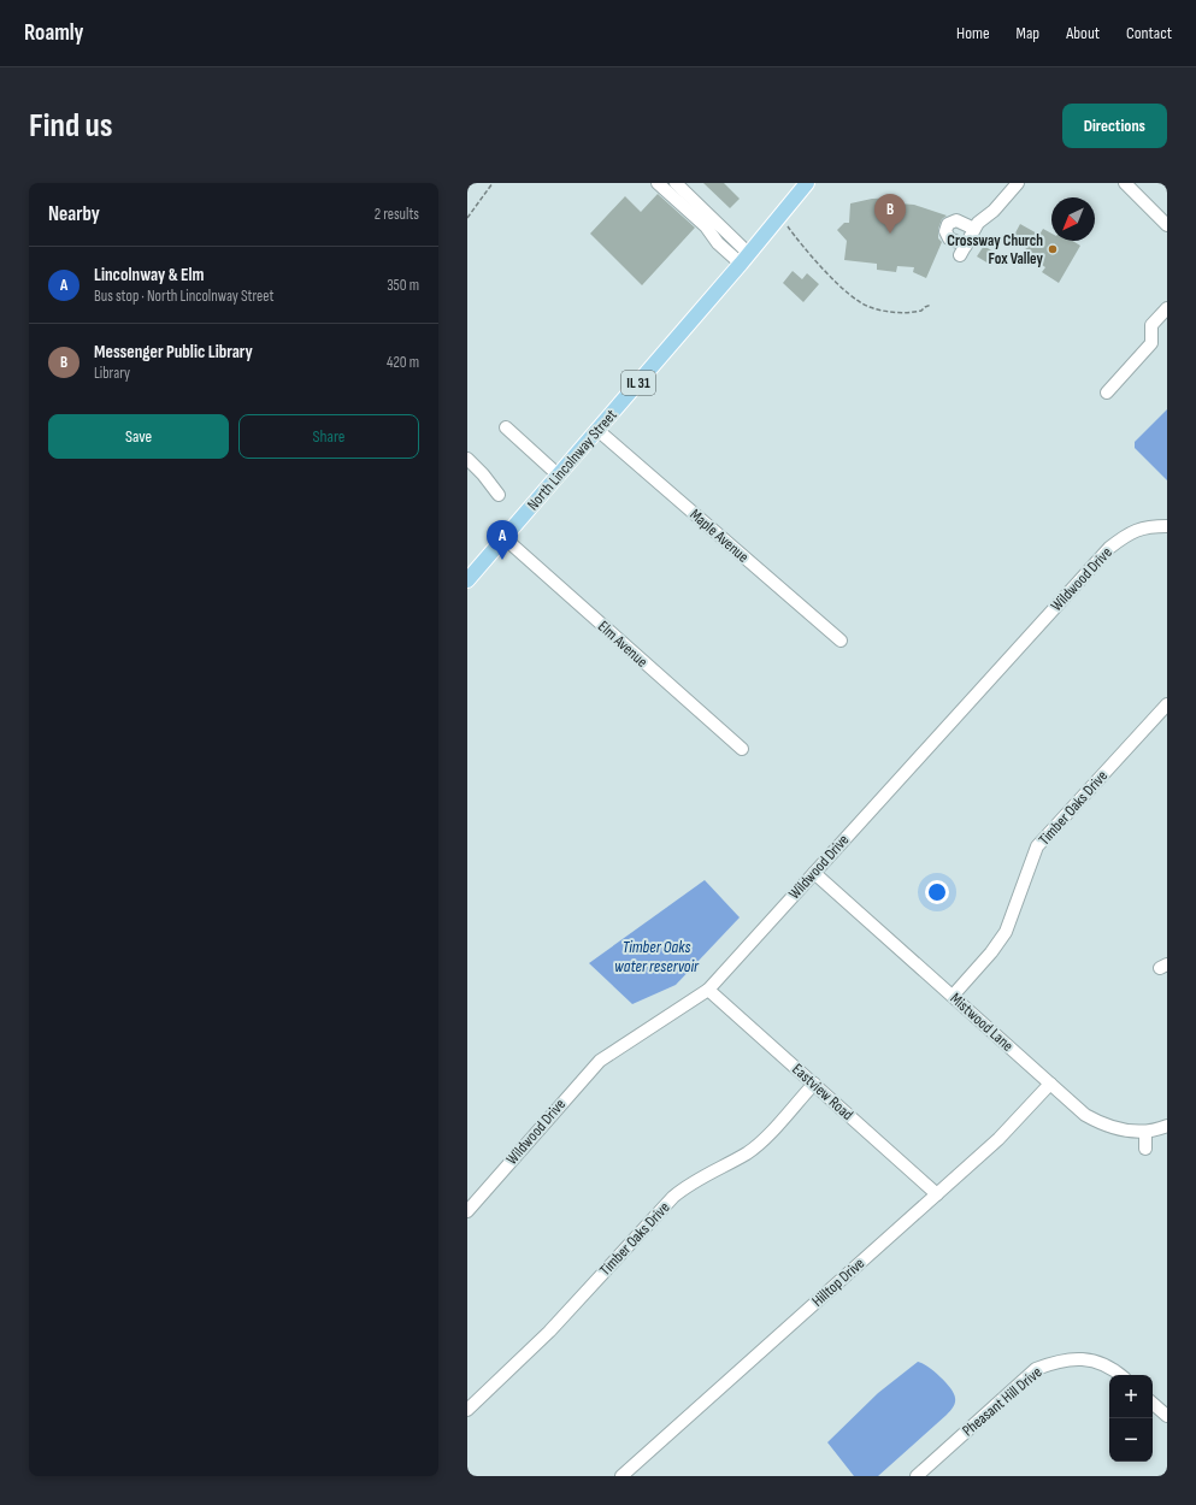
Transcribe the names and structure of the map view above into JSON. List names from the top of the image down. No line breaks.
{"streets":{"main road":["IL 31","North Lincolnway Street"],"street":["Maple Avenue","Wildwood Drive","Elm Avenue","Timber Oaks Drive","Mistwood Lane","Eastview Road","Hilltop Drive","Pheasant Hill Drive"]},"crossings":[["North Lincolnway Street","Maple Avenue"],["North Lincolnway Street","Elm Avenue"],["Wildwood Drive","Mistwood Lane"],["Wildwood Drive","Eastview Road"],["Timber Oaks Drive","Mistwood Lane"],["Timber Oaks Drive","Eastview Road"],["Mistwood Lane","Hilltop Drive"],["Eastview Road","Hilltop Drive"]],"water":["Timber Oaks water reservoir"],"places":["Crossway Church Fox Valley"],"north":"bottom left","page":{"header":"Roamly","nav":["Home","Map","About","Contact"],"buttons":["Directions",["Save","Share"]],"title":"Find us","heading":["Nearby","2 results"],"pins":["B","A"],"list":[{"mark":"A","name":"Lincolnway & Elm","note":"Bus stop · North Lincolnway Street","value":"350 m"},{"mark":"B","name":"Messenger Public Library","note":"Library","value":"420 m"}],"map_buttons":["+","−"]}}
